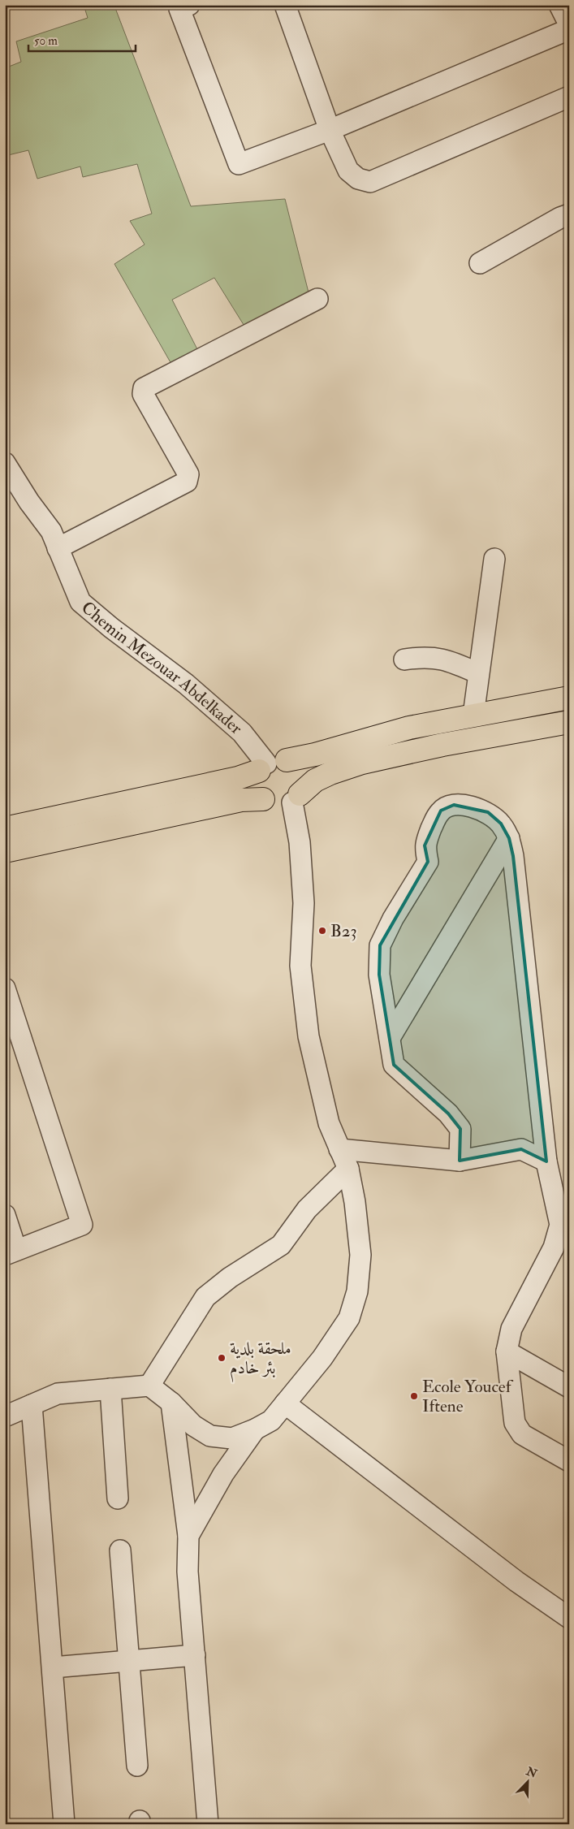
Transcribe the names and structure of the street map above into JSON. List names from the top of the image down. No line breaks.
{"streets":{"street":["Chemin Mezouar Abdelkader"]},"places":["B23","ملحقة بلدية بئر خادم","Ecole Youcef Iftene"],"scale_bar":"50 m","north":"top right"}
